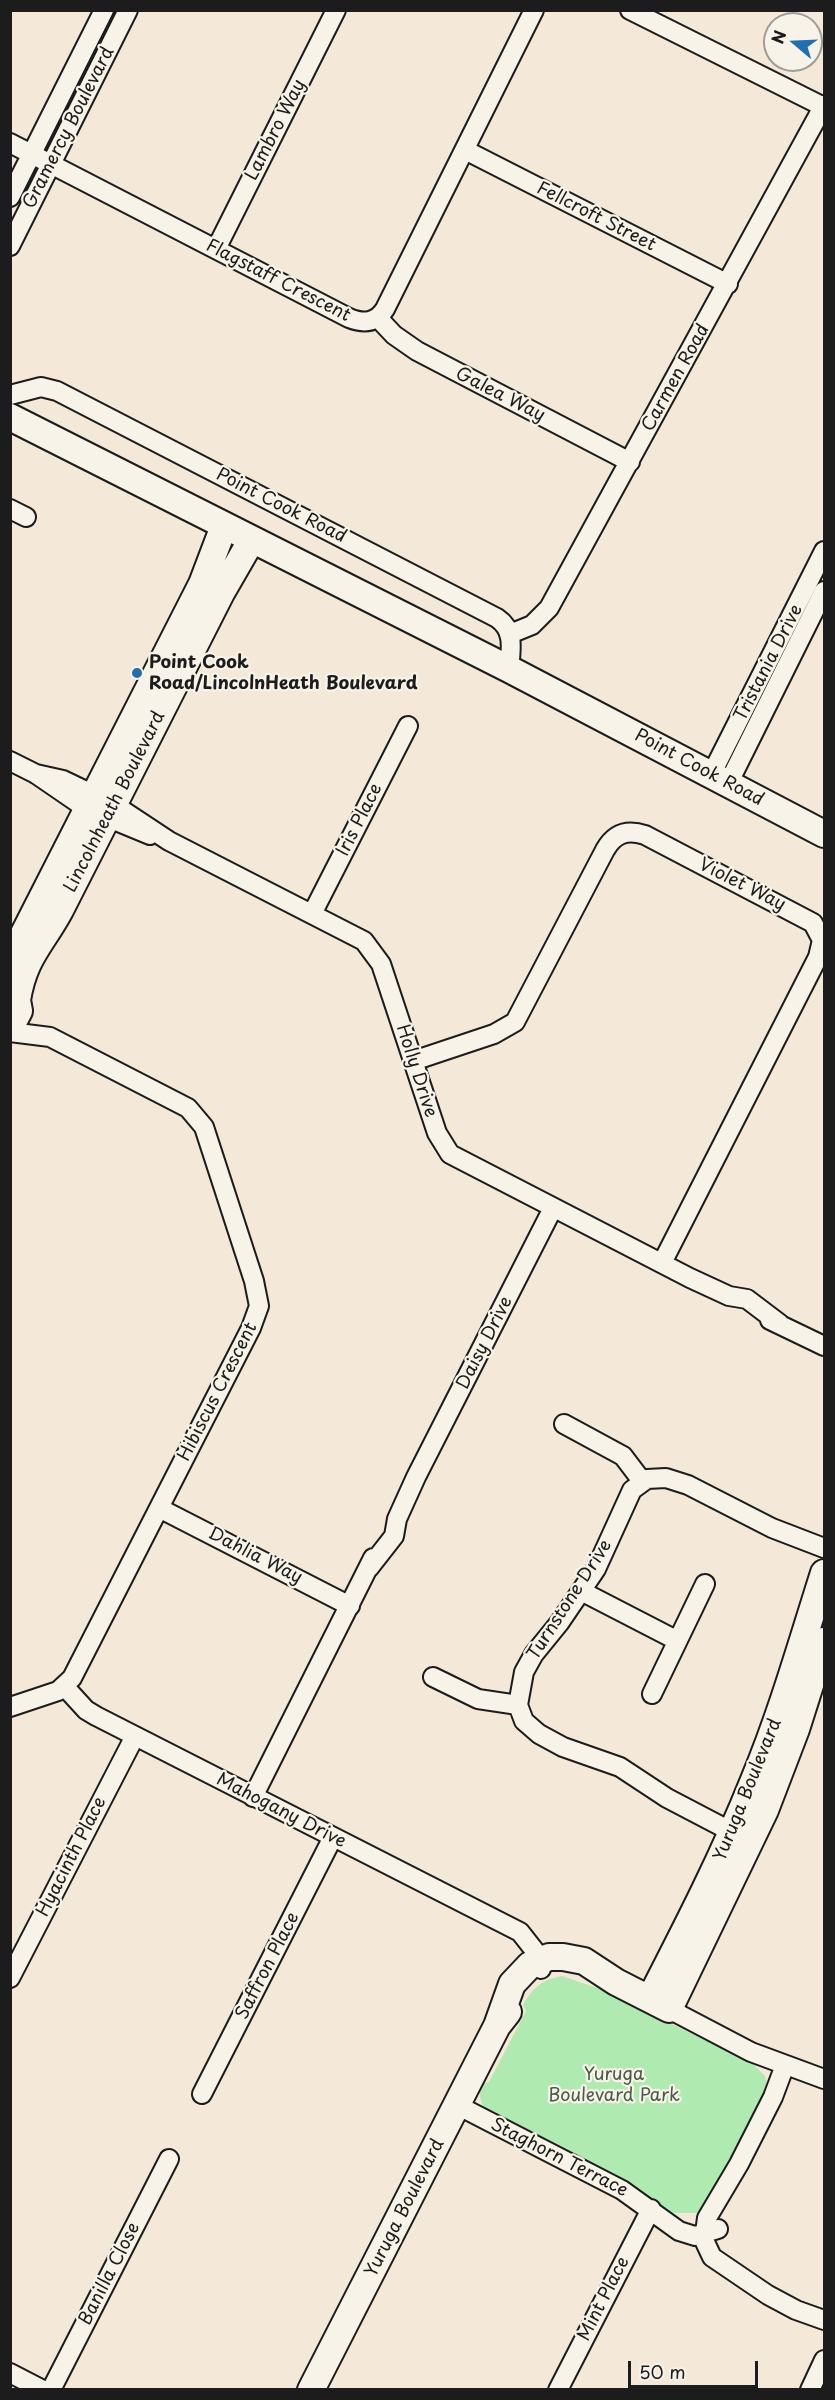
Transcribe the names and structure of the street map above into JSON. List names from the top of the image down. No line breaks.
{"streets":{"street":["Gramercy Boulevard","Lambro Way","Fellcroft Street","Flagstaff Crescent","Carmen Road","Galea Way","Point Cook Road","Tristania Drive","Lincolnheath Boulevard","Iris Place","Violet Way","Holly Drive","Daisy Drive","Hibiscus Crescent","Dahlia Way","Turnstone Drive","Yuruga Boulevard","Mahogany Drive","Hyacinth Place","Saffron Place","Staghorn Terrace","Banilla Close","Mint Place"]},"crossings":[["Gramercy Boulevard","Flagstaff Crescent"],["Lambro Way","Flagstaff Crescent"],["Fellcroft Street","Flagstaff Crescent"],["Fellcroft Street","Carmen Road"],["Flagstaff Crescent","Galea Way"],["Carmen Road","Galea Way"],["Carmen Road","Point Cook Road"],["Point Cook Road","Tristania Drive"],["Point Cook Road","Lincolnheath Boulevard"],["Lincolnheath Boulevard","Holly Drive"],["Lincolnheath Boulevard","Hibiscus Crescent"],["Iris Place","Holly Drive"],["Violet Way","Holly Drive"],["Holly Drive","Daisy Drive"],["Daisy Drive","Dahlia Way"],["Daisy Drive","Mahogany Drive"],["Hibiscus Crescent","Dahlia Way"],["Hibiscus Crescent","Mahogany Drive"],["Yuruga Boulevard","Mahogany Drive"],["Yuruga Boulevard","Staghorn Terrace"],["Mahogany Drive","Hyacinth Place"],["Mahogany Drive","Saffron Place"],["Staghorn Terrace","Mint Place"]],"parks":["Yuruga Boulevard Park"],"places":["Point Cook Road/LincolnHeath Boulevard"],"scale_bar":"50 m","north":"left"}
